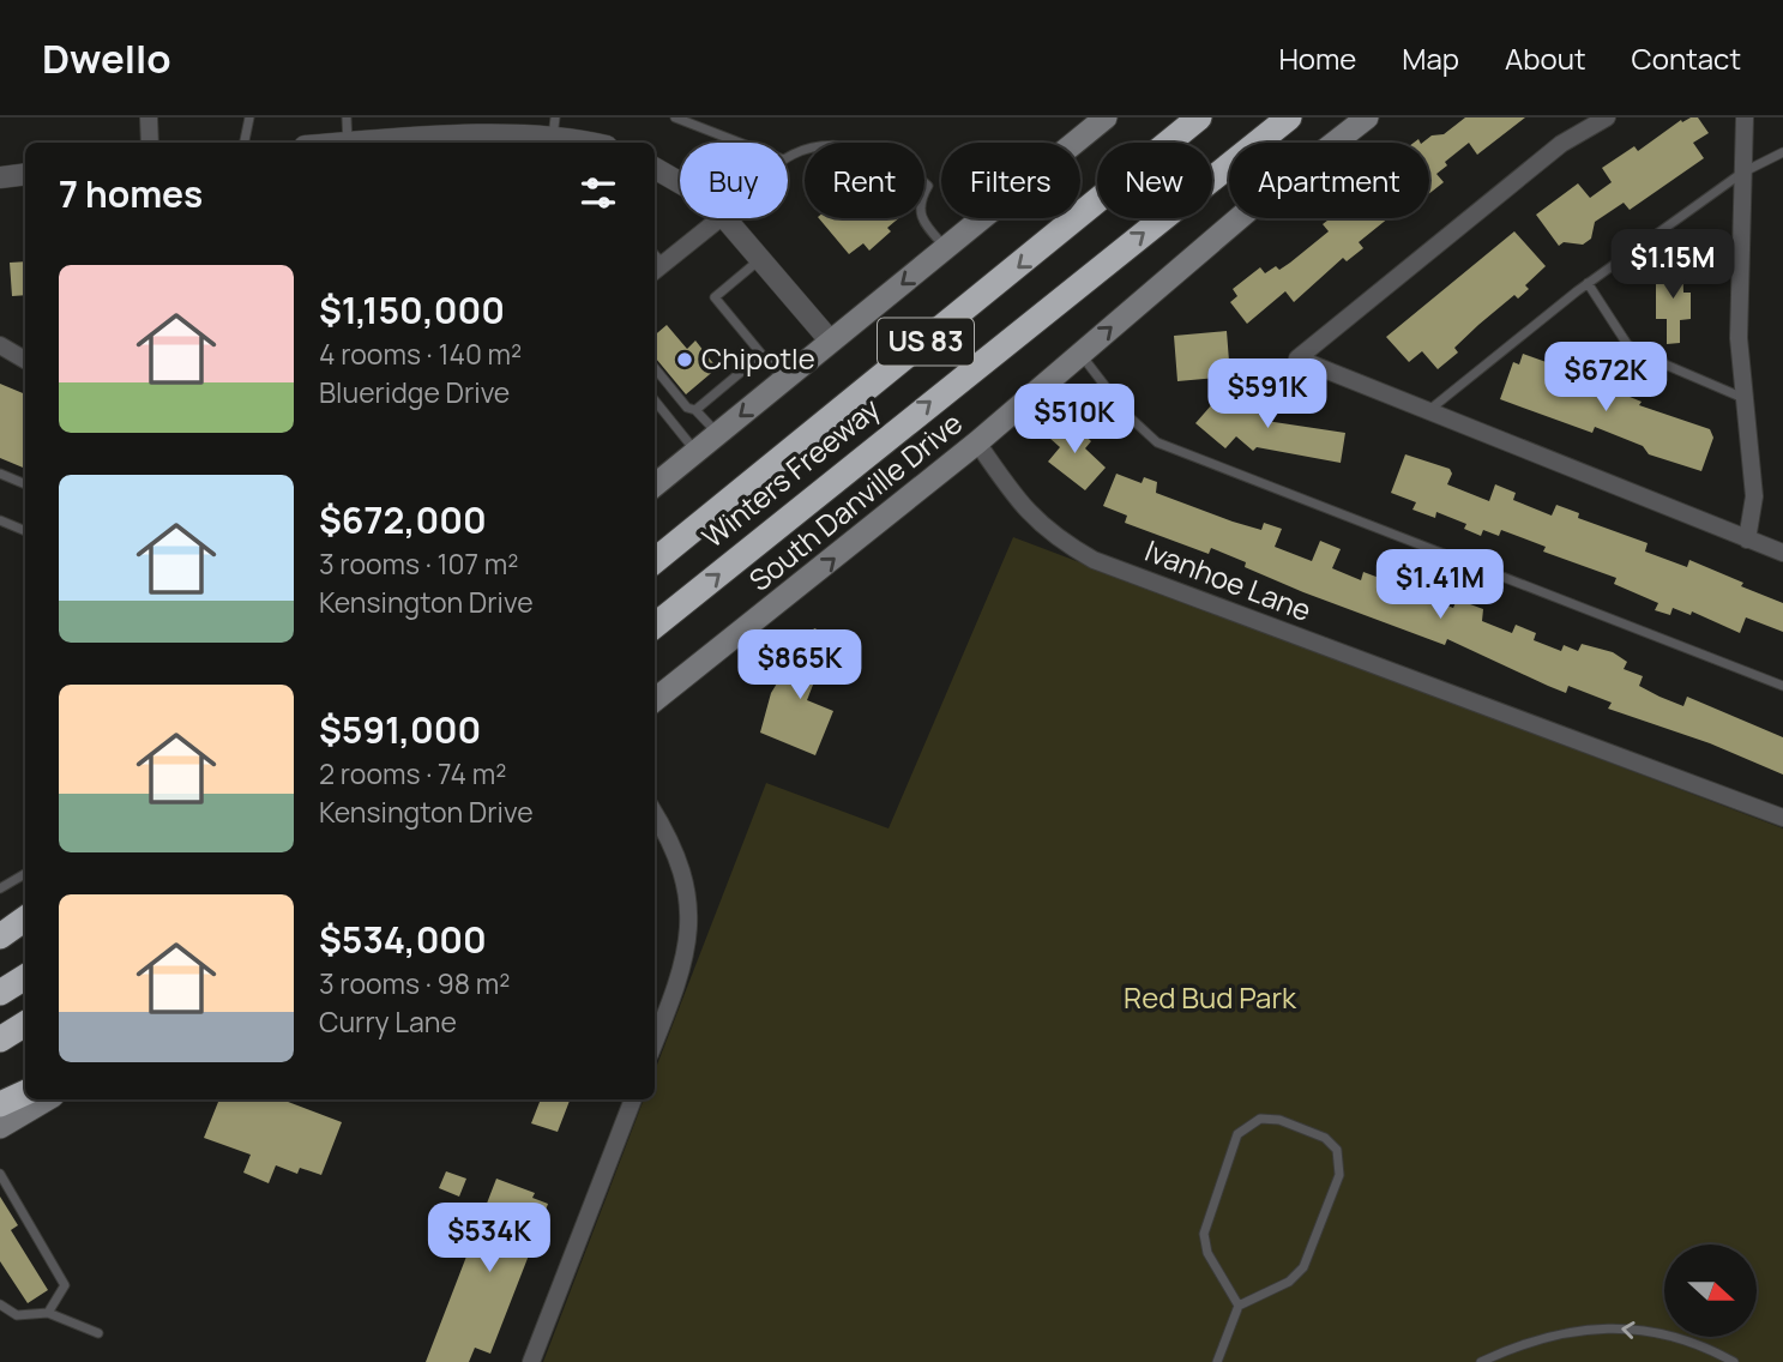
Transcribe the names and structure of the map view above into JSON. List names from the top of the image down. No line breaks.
{"streets":{"highway":["US 83","Winters Freeway"],"main road":["South Danville Drive"],"street":["Ivanhoe Lane"]},"crossings":[["South Danville Drive","Ivanhoe Lane"]],"parks":["Red Bud Park"],"places":["Chipotle"],"north":"right","page":{"header":"Dwello","nav":["Home","Map","About","Contact"],"chip":["Buy","Rent","Filters","New","Apartment"],"heading":"7 homes","price":["$1.15M","$672K","$591K","$510K","$1.41M","$865K","$534K"],"list":[{"name":"$1,150,000","note":"4 rooms · 140 m² · Blueridge Drive"},{"name":"$672,000","note":"3 rooms · 107 m² · Kensington Drive"},{"name":"$591,000","note":"2 rooms · 74 m² · Kensington Drive"},{"name":"$534,000","note":"3 rooms · 98 m² · Curry Lane"}]}}
